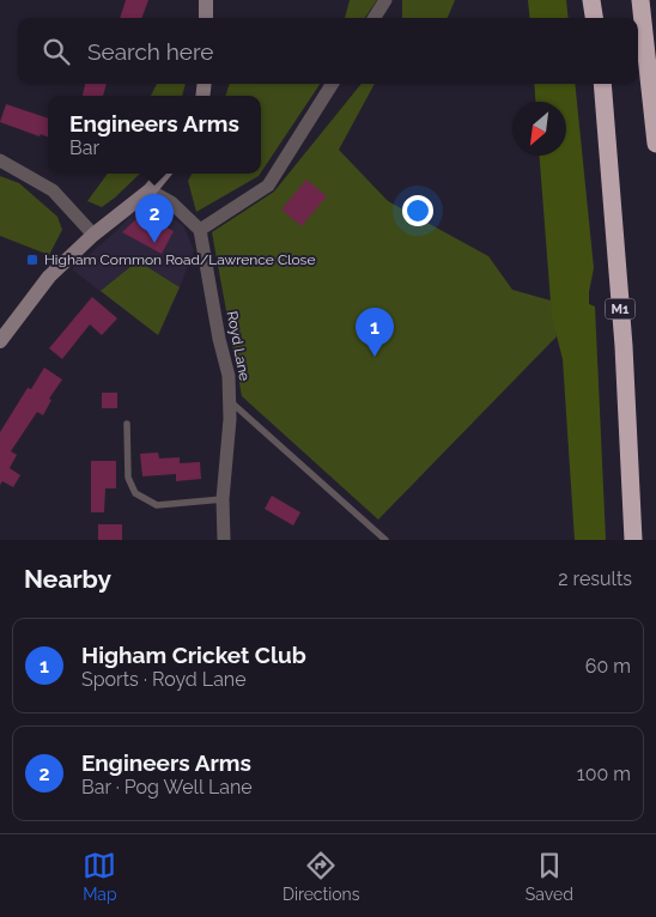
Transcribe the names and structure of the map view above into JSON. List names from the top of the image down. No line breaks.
{"streets":{"highway":["M1"],"street":["Royd Lane"]},"places":{"transit":["Higham Common Road/Lawrence Close"]},"north":"bottom left","page":{"search":"Search here","popup":["Engineers Arms","Bar"],"pins":["2","1"],"heading":["Nearby","2 results"],"list":[{"mark":"1","name":"Higham Cricket Club","note":"Sports · Royd Lane","value":"60 m"},{"mark":"2","name":"Engineers Arms","note":"Bar · Pog Well Lane","value":"100 m"}],"nav":["Map","Directions","Saved"]}}
